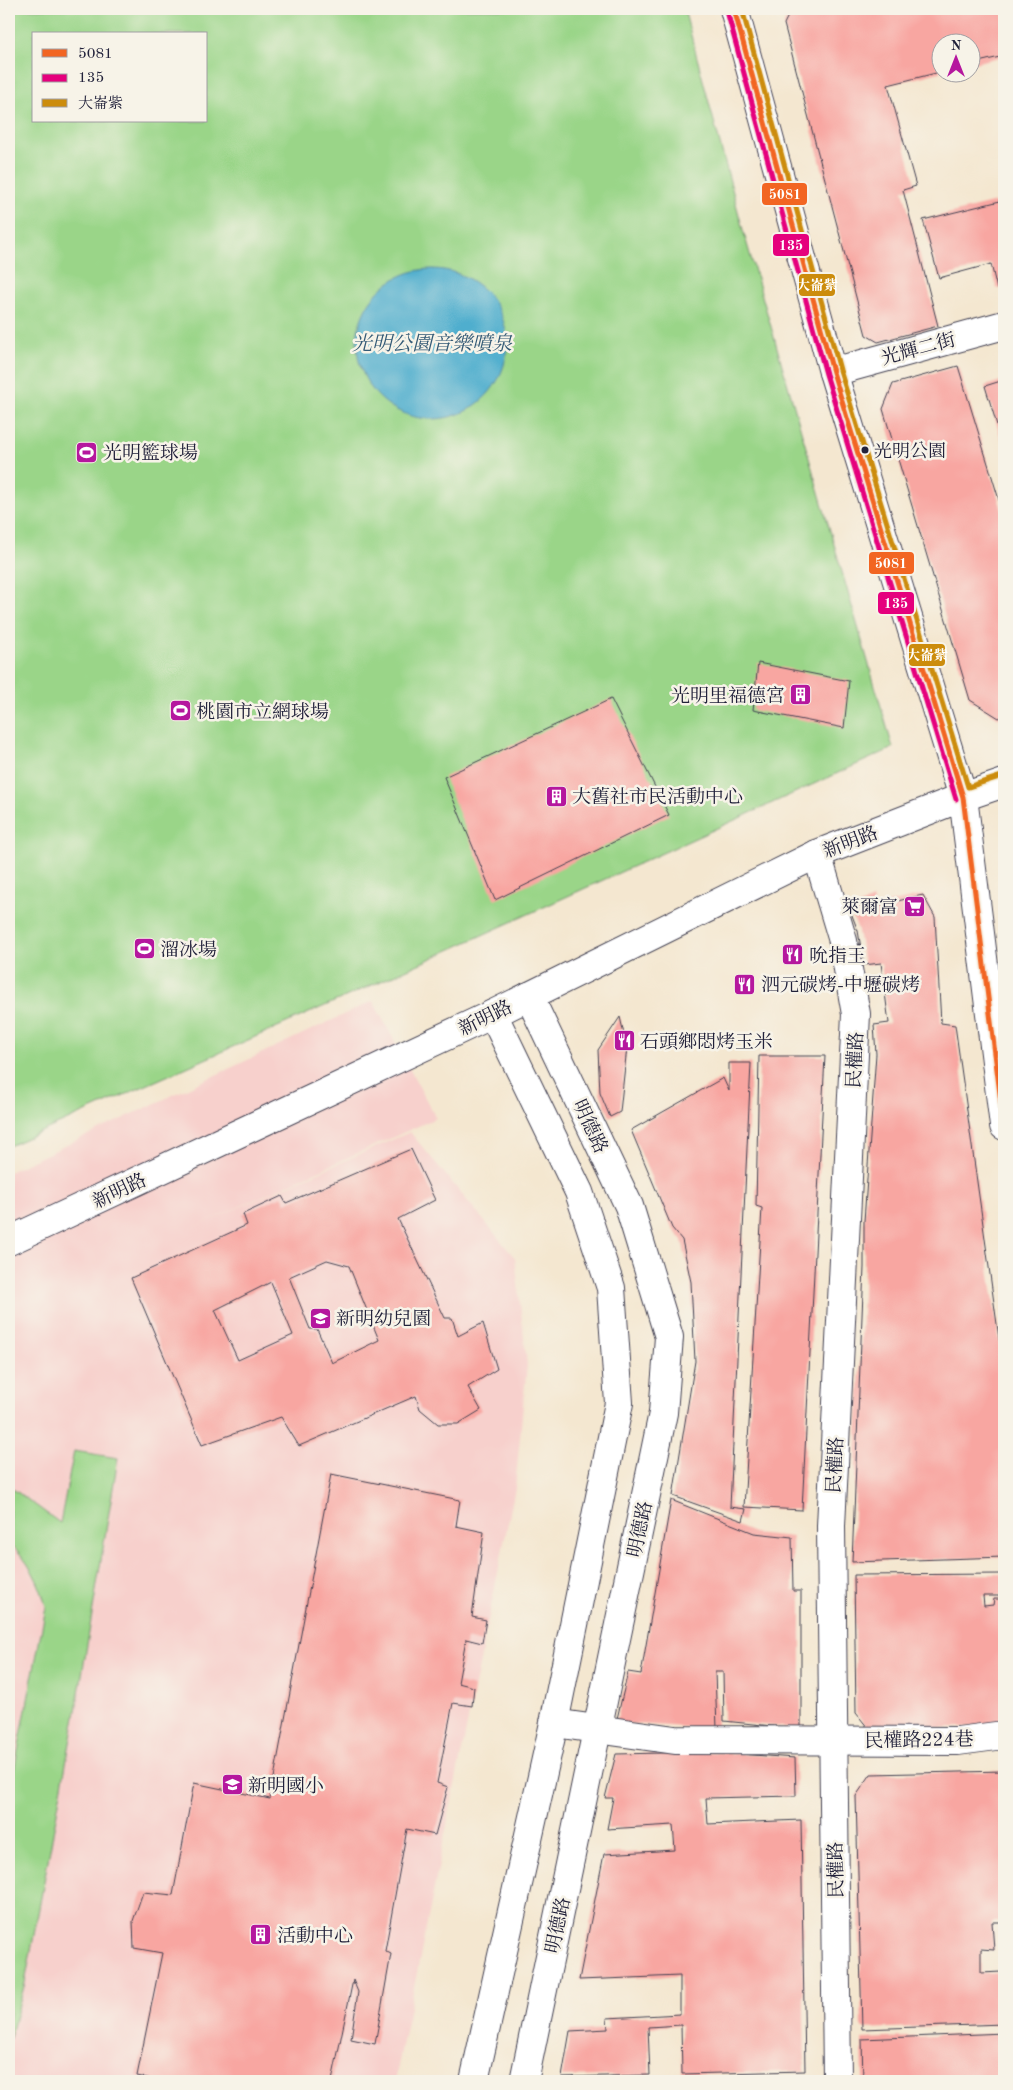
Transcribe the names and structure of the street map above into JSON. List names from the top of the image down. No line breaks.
{"streets":{"street":["光輝二街","新明路","民權路","明德路","民權路224巷"]},"crossings":[["新明路","民權路"],["新明路","明德路"],["民權路","民權路224巷"],["明德路","民權路224巷"]],"water":["光明公園音樂噴泉"],"places":{"other":["光明公園"],"sports":["光明籃球場","桃園市立網球場","溜冰場"],"building":["光明里福德宮","大舊社市民活動中心","活動中心"],"supermarket":["萊爾富"],"restaurant":["吮指王","泗元碳烤-中壢碳烤","石頭鄉悶烤玉米"],"school or university":["新明幼兒園","新明國小"]},"lines":["transit line 5081","transit line 大崙紫","transit line 135"],"legend":["5081","135","大崙紫"],"north":"top"}
